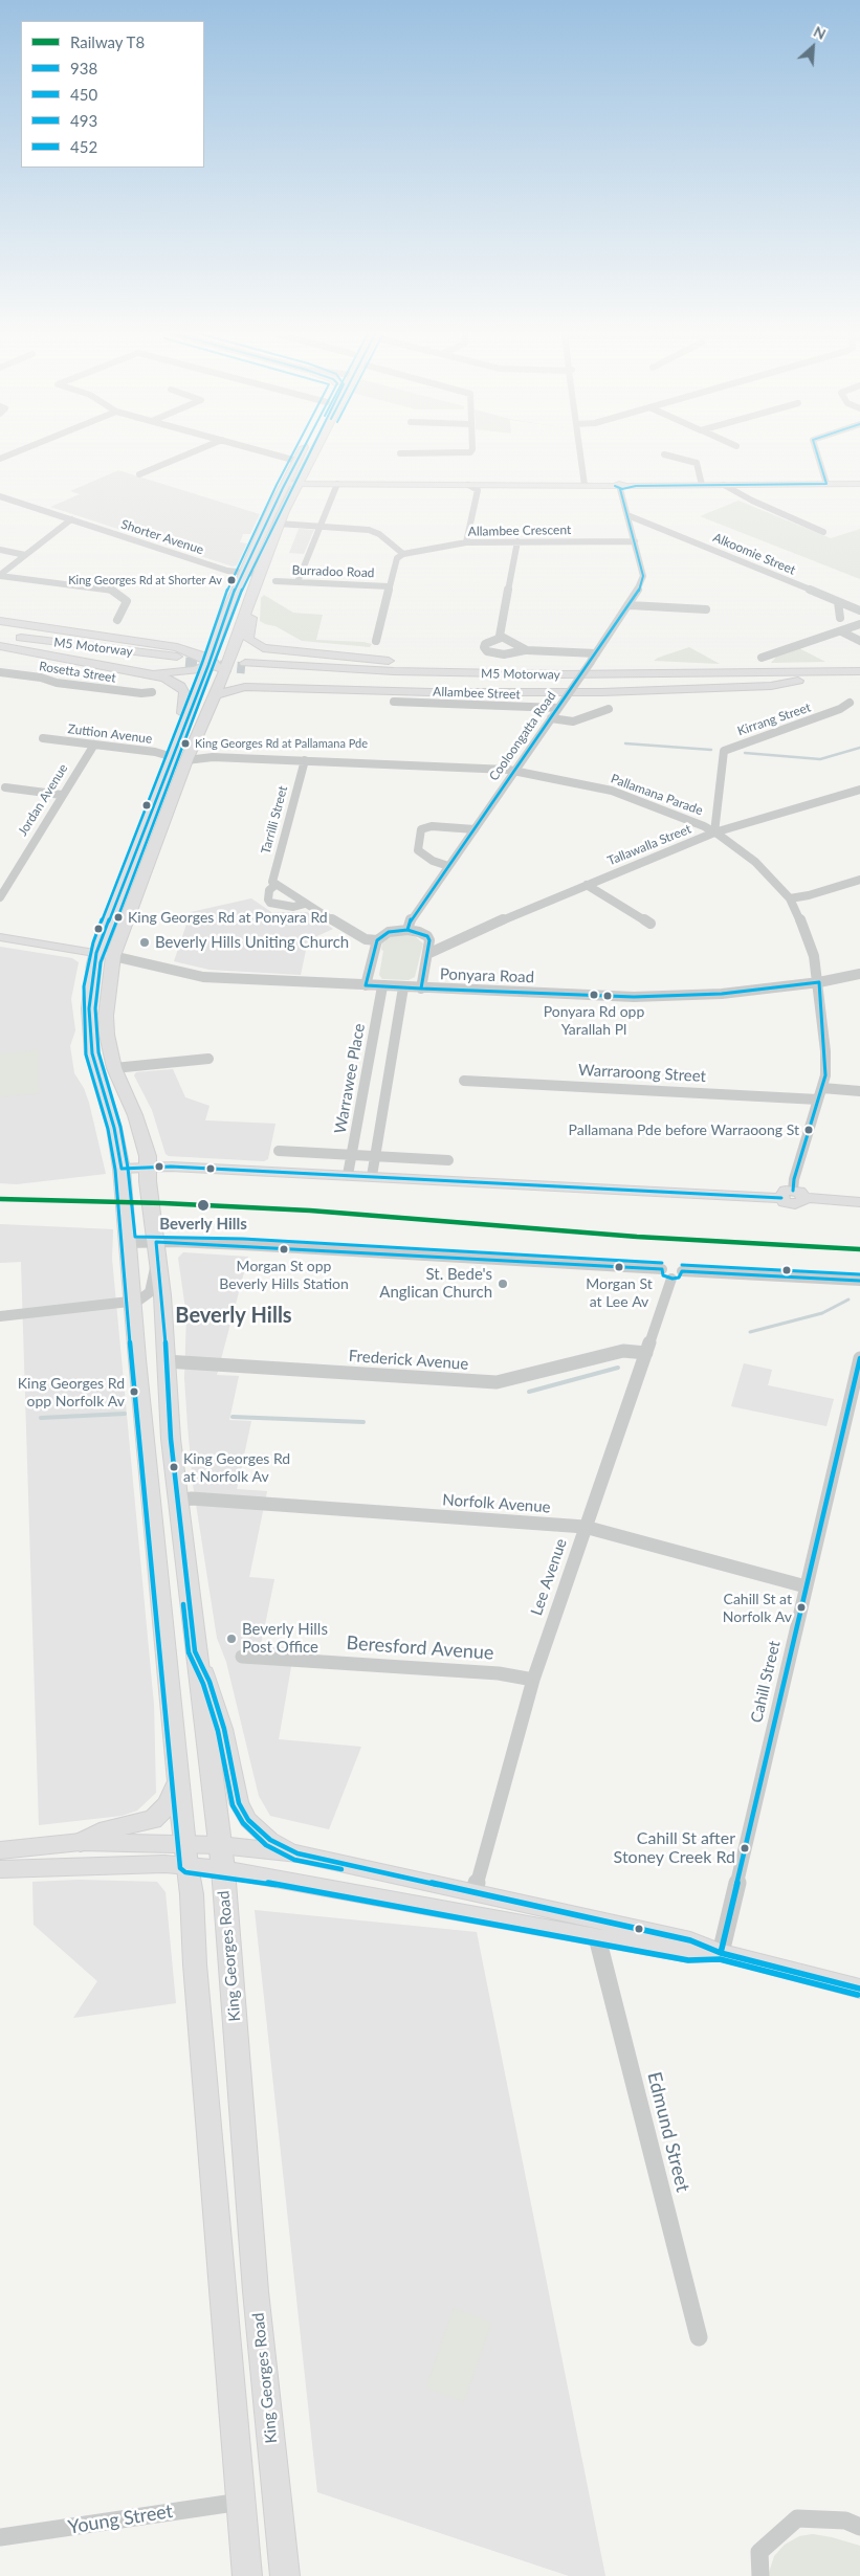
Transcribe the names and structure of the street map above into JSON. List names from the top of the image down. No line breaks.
{"streets":{"highway":["M5 Motorway","King Georges Road"],"street":["Allambee Crescent","Shorter Avenue","Alkoomie Street","Burradoo Road","Rosetta Street","Allambee Street","Kirrang Street","Zuttion Avenue","Cooloongatta Road","Pallamana Parade","Jordan Avenue","Tarrilli Street","Tallawalla Street","Ponyara Road","Warraroong Street","Warrawee Place","Frederick Avenue","Norfolk Avenue","Lee Avenue","Beresford Avenue","Cahill Street","Edmund Street","Young Street"]},"crossings":[["Allambee Crescent","Cooloongatta Road"],["Shorter Avenue","King Georges Road"],["Alkoomie Street","Cooloongatta Road"],["Allambee Street","Cooloongatta Road"],["Kirrang Street","Pallamana Parade"],["Kirrang Street","Tallawalla Street"],["Zuttion Avenue","Jordan Avenue"],["Zuttion Avenue","King Georges Road"],["Cooloongatta Road","Pallamana Parade"],["Pallamana Parade","Tarrilli Street"],["Pallamana Parade","Tallawalla Street"],["Pallamana Parade","Ponyara Road"],["Pallamana Parade","Warraroong Street"],["Pallamana Parade","King Georges Road"],["Ponyara Road","Warrawee Place"],["Ponyara Road","King Georges Road"],["Frederick Avenue","Lee Avenue"],["Frederick Avenue","King Georges Road"],["Norfolk Avenue","Lee Avenue"],["Norfolk Avenue","Cahill Street"],["Norfolk Avenue","King Georges Road"],["Lee Avenue","Beresford Avenue"],["King Georges Road","Young Street"]],"districts":["Beverly Hills"],"places":["King Georges Rd at Shorter Av","King Georges Rd at Pallamana Pde","King Georges Rd at Ponyara Rd","Beverly Hills Uniting Church","Ponyara Rd opp Yarallah Pl","Pallamana Pde before Warraoong St","Beverly Hills","Morgan St opp Beverly Hills Station","Morgan St at Lee Av","St. Bede's Anglican Church","King Georges Rd opp Norfolk Av","King Georges Rd at Norfolk Av","Cahill St at Norfolk Av","Beverly Hills Post Office","Cahill St after Stoney Creek Rd"],"lines":["transit line 938","transit line 450","transit line 493","rail line T8","transit line 452"],"legend":["Railway T8","938","450","493","452"],"north":"top right"}
